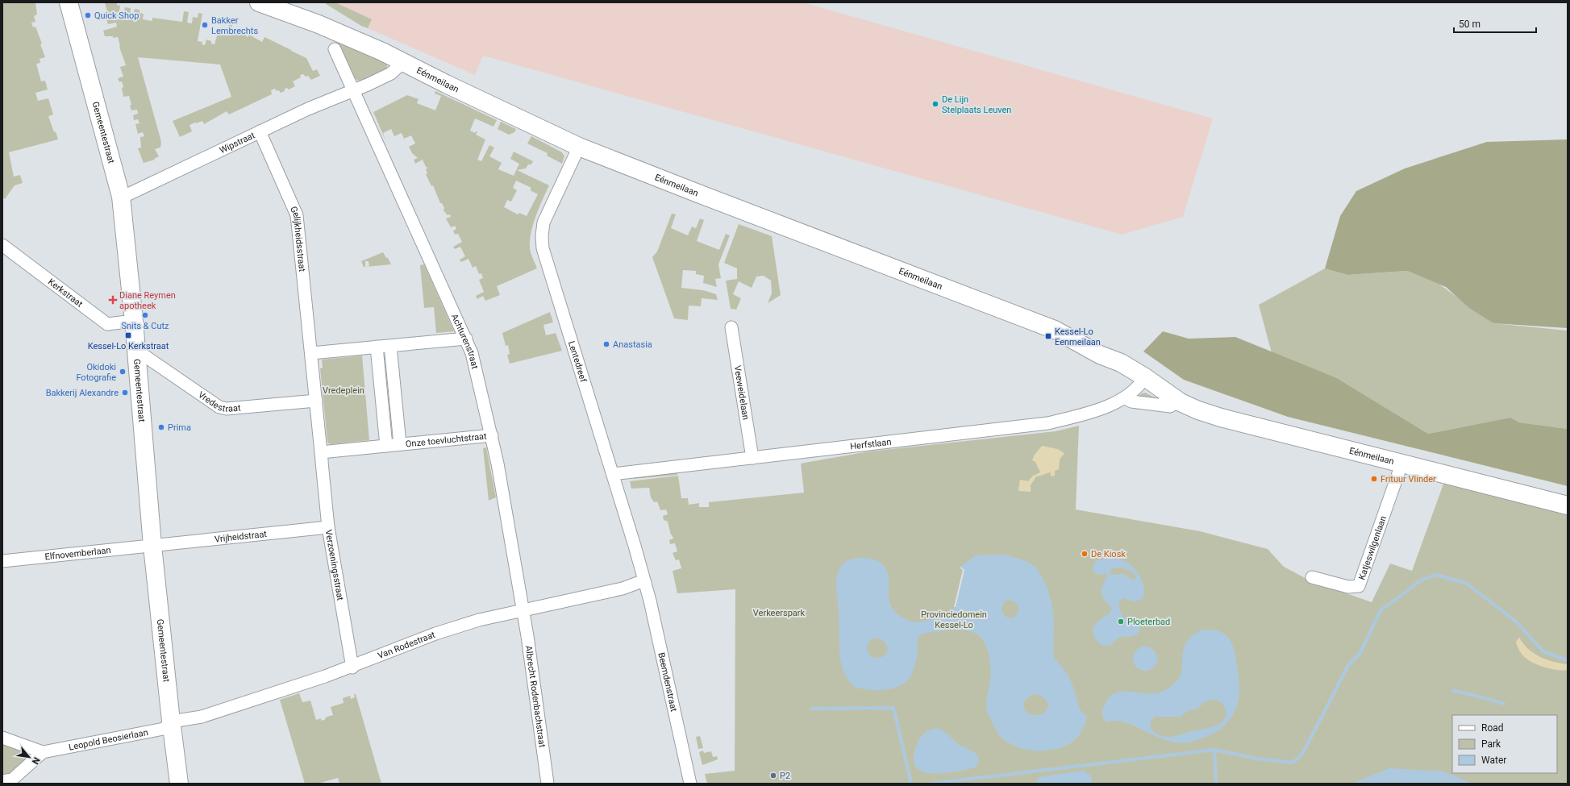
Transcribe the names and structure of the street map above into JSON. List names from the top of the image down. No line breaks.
{"streets":{"street":["Eénmeilaan","Gemeentestraat","Wipstraat","Gelijkheidsstraat","Kerkstraat","Achturenstraat","Lentedreef","Veeweidelaan","Vredestraat","Onze toevluchtstraat","Herfstlaan","Vrijheidstraat","Katjeswilgenlaan","Elfnovemberlaan","Verzoeningsstraat","Van Rodestraat","Beemdenstraat","Albrecht Rodenbachstraat","Leopold Beosierlaan"]},"crossings":[["Eénmeilaan","Wipstraat"],["Eénmeilaan","Lentedreef"],["Eénmeilaan","Herfstlaan"],["Eénmeilaan","Katjeswilgenlaan"],["Gemeentestraat","Wipstraat"],["Gemeentestraat","Kerkstraat"],["Gemeentestraat","Vredestraat"],["Gemeentestraat","Vrijheidstraat"],["Gemeentestraat","Elfnovemberlaan"],["Gemeentestraat","Van Rodestraat"],["Gemeentestraat","Leopold Beosierlaan"],["Wipstraat","Gelijkheidsstraat"],["Wipstraat","Achturenstraat"],["Achturenstraat","Onze toevluchtstraat"],["Achturenstraat","Van Rodestraat"],["Achturenstraat","Albrecht Rodenbachstraat"],["Lentedreef","Herfstlaan"],["Lentedreef","Van Rodestraat"],["Lentedreef","Beemdenstraat"],["Veeweidelaan","Herfstlaan"],["Vrijheidstraat","Elfnovemberlaan"],["Vrijheidstraat","Verzoeningsstraat"],["Verzoeningsstraat","Van Rodestraat"],["Van Rodestraat","Beemdenstraat"],["Van Rodestraat","Albrecht Rodenbachstraat"],["Van Rodestraat","Leopold Beosierlaan"]],"parks":["Vredeplein","Verkeerspark","Provinciedomein Kessel-Lo"],"places":{"other":["Quick Shop","Bakker Lembrechts","De Lijn Stelplaats Leuven","Snits & Cutz","Anastasia","Okidoki Fotografie","Bakkerij Alexandre","Prima","Frituur Vlinder","De Kiosk","Ploeterbad","P2"],"health":["Diane Reymen apotheek"],"transit":["Kessel-Lo Kerkstraat","Kessel-Lo Eenmeilaan"]},"legend":["Road","Park","Water"],"scale_bar":"50 m","north":"bottom right"}
